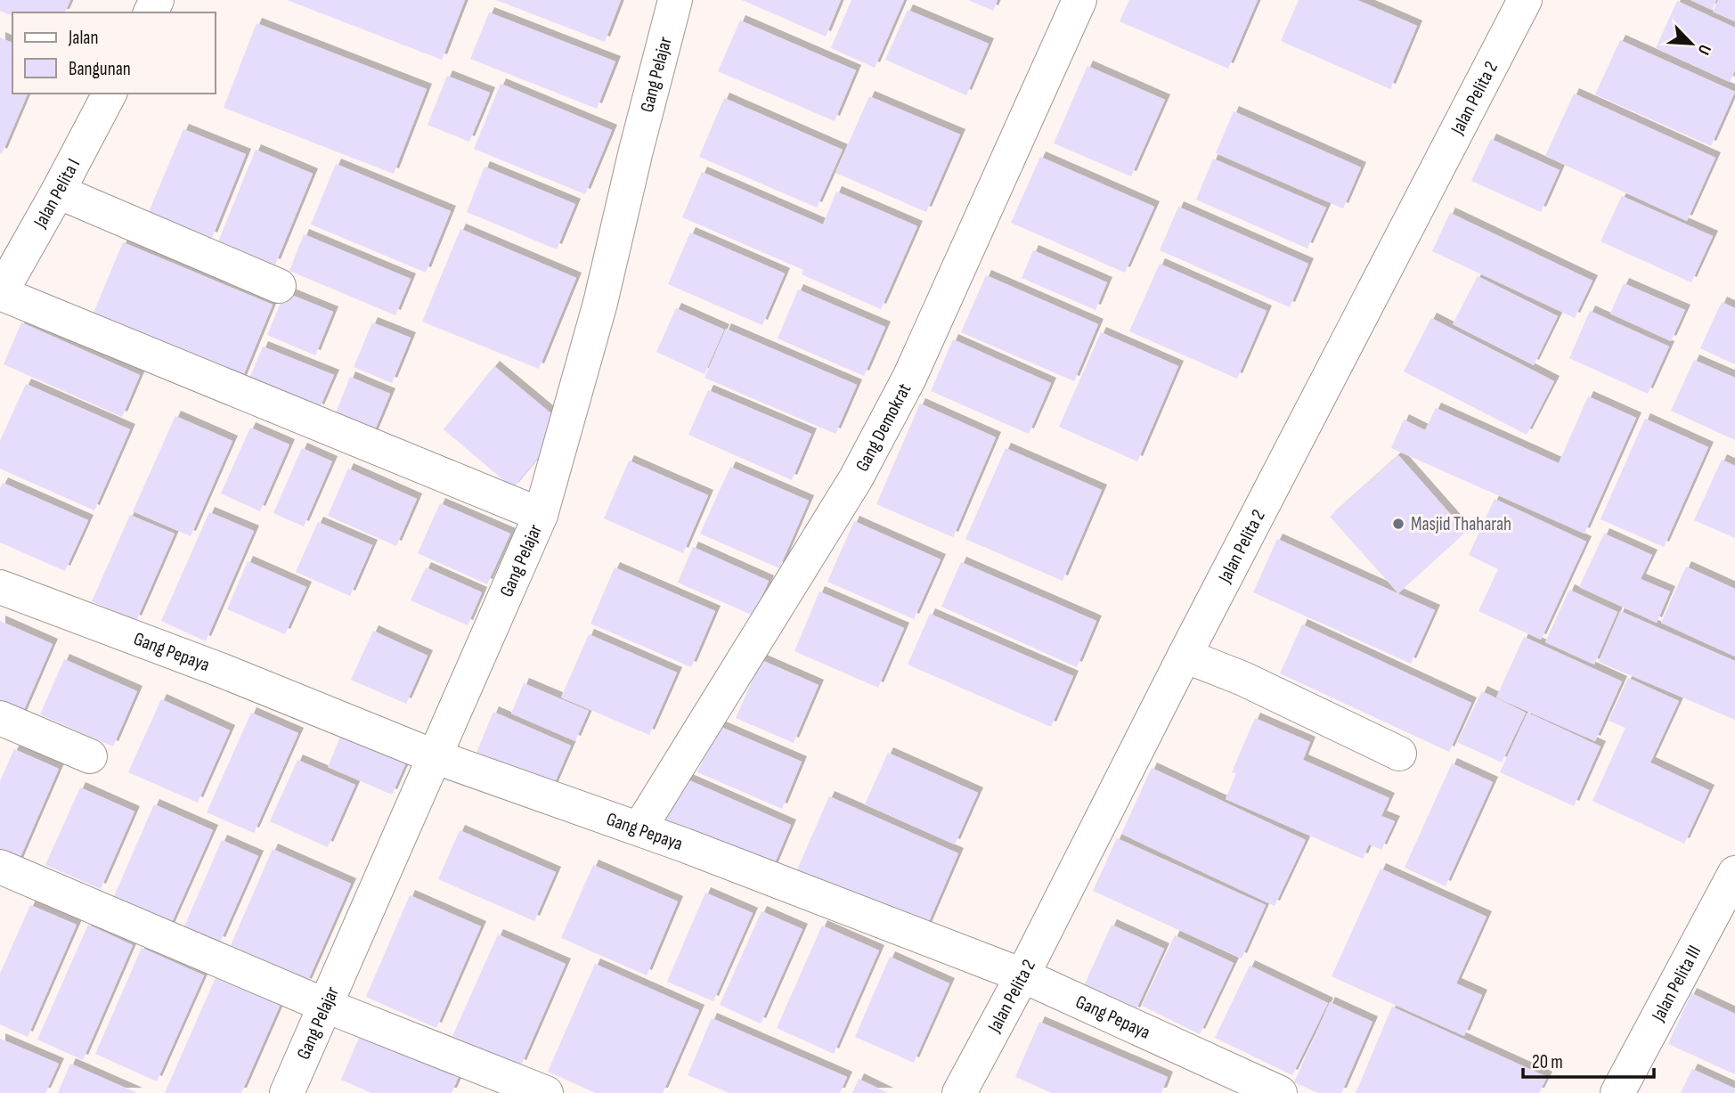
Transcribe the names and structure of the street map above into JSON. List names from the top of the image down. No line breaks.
{"streets":{"street":["Gang Pelajar","Jalan Pelita 2","Jalan Pelita I","Gang Demokrat","Gang Pepaya","Jalan Pelita III"]},"crossings":[["Gang Pelajar","Gang Pepaya"],["Jalan Pelita 2","Gang Pepaya"],["Gang Demokrat","Gang Pepaya"]],"places":["Masjid Thaharah"],"legend":["Jalan","Bangunan"],"scale_bar":"20 m","north":"bottom right"}
